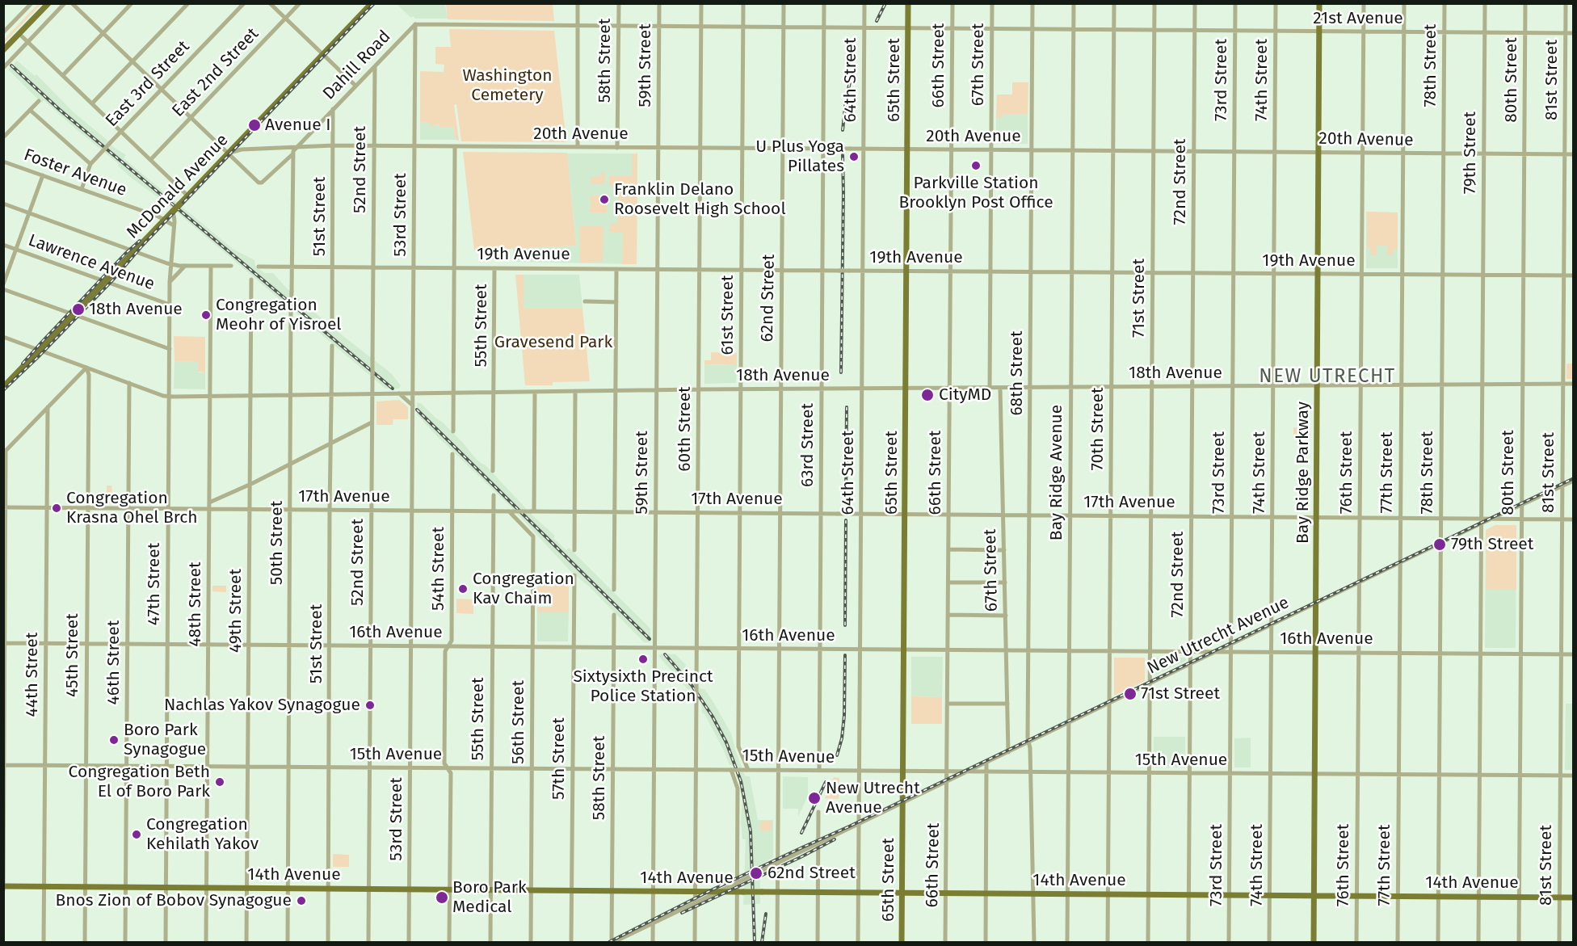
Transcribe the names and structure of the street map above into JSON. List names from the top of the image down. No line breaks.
{"streets":{"main road":["65th Street","McDonald Avenue","Bay Ridge Parkway","14th Avenue"],"street":["21st Avenue","58th Street","67th Street","Dahill Road","59th Street","66th Street","78th Street","East 2nd Street","64th Street","73rd Street","74th Street","80th Street","81st Street","East 3rd Street","20th Avenue","79th Street","52nd Street","Foster Avenue","72nd Street","53rd Street","51st Street","19th Avenue","Lawrence Avenue","62nd Street","71st Street","61st Street","55th Street","68th Street","18th Avenue","60th Street","70th Street","63rd Street","Bay Ridge Avenue","76th Street","77th Street","17th Avenue","50th Street","54th Street","47th Street","48th Street","49th Street","16th Avenue","New Utrecht Avenue","45th Street","46th Street","44th Street","56th Street","15th Avenue","57th Street"]},"crossings":[["21st Avenue","58th Street"],["21st Avenue","67th Street"],["21st Avenue","Dahill Road"],["21st Avenue","59th Street"],["21st Avenue","66th Street"],["21st Avenue","78th Street"],["21st Avenue","64th Street"],["21st Avenue","65th Street"],["21st Avenue","73rd Street"],["21st Avenue","74th Street"],["21st Avenue","80th Street"],["21st Avenue","81st Street"],["21st Avenue","79th Street"],["21st Avenue","72nd Street"],["21st Avenue","53rd Street"],["21st Avenue","62nd Street"],["21st Avenue","71st Street"],["21st Avenue","61st Street"],["21st Avenue","68th Street"],["21st Avenue","60th Street"],["21st Avenue","70th Street"],["21st Avenue","63rd Street"],["21st Avenue","Bay Ridge Avenue"],["21st Avenue","Bay Ridge Parkway"],["21st Avenue","76th Street"],["21st Avenue","77th Street"],["58th Street","20th Avenue"],["58th Street","16th Avenue"],["58th Street","New Utrecht Avenue"],["58th Street","15th Avenue"],["58th Street","14th Avenue"],["67th Street","20th Avenue"],["67th Street","19th Avenue"],["67th Street","18th Avenue"],["67th Street","17th Avenue"],["67th Street","16th Avenue"],["67th Street","New Utrecht Avenue"],["Dahill Road","20th Avenue"],["Dahill Road","52nd Street"],["Dahill Road","53rd Street"],["Dahill Road","51st Street"],["59th Street","20th Avenue"],["59th Street","19th Avenue"],["59th Street","18th Avenue"],["59th Street","17th Avenue"],["59th Street","16th Avenue"],["59th Street","New Utrecht Avenue"],["59th Street","15th Avenue"],["59th Street","14th Avenue"],["66th Street","20th Avenue"],["66th Street","19th Avenue"],["66th Street","18th Avenue"],["66th Street","17th Avenue"],["66th Street","16th Avenue"],["66th Street","New Utrecht Avenue"],["66th Street","15th Avenue"],["66th Street","14th Avenue"],["78th Street","20th Avenue"],["78th Street","19th Avenue"],["78th Street","18th Avenue"],["78th Street","17th Avenue"],["78th Street","16th Avenue"],["78th Street","New Utrecht Avenue"],["78th Street","15th Avenue"],["78th Street","14th Avenue"],["64th Street","20th Avenue"],["64th Street","19th Avenue"],["64th Street","18th Avenue"],["64th Street","17th Avenue"],["64th Street","16th Avenue"],["64th Street","New Utrecht Avenue"],["64th Street","15th Avenue"],["64th Street","14th Avenue"],["65th Street","20th Avenue"],["65th Street","19th Avenue"],["65th Street","18th Avenue"],["65th Street","17th Avenue"],["65th Street","16th Avenue"],["65th Street","New Utrecht Avenue"],["65th Street","15th Avenue"],["65th Street","14th Avenue"],["73rd Street","20th Avenue"],["73rd Street","19th Avenue"],["73rd Street","18th Avenue"],["73rd Street","17th Avenue"],["73rd Street","16th Avenue"],["73rd Street","New Utrecht Avenue"],["73rd Street","15th Avenue"],["73rd Street","14th Avenue"],["74th Street","20th Avenue"],["74th Street","19th Avenue"],["74th Street","18th Avenue"],["74th Street","17th Avenue"],["74th Street","16th Avenue"],["74th Street","New Utrecht Avenue"],["74th Street","15th Avenue"],["74th Street","14th Avenue"],["80th Street","20th Avenue"],["80th Street","19th Avenue"],["80th Street","18th Avenue"],["80th Street","17th Avenue"],["80th Street","16th Avenue"],["80th Street","New Utrecht Avenue"],["80th Street","15th Avenue"],["80th Street","14th Avenue"],["81st Street","20th Avenue"],["81st Street","19th Avenue"],["81st Street","18th Avenue"],["81st Street","17th Avenue"],["81st Street","16th Avenue"],["81st Street","New Utrecht Avenue"],["81st Street","15th Avenue"],["81st Street","14th Avenue"],["East 3rd Street","Foster Avenue"],["20th Avenue","79th Street"],["20th Avenue","52nd Street"],["20th Avenue","72nd Street"],["20th Avenue","McDonald Avenue"],["20th Avenue","53rd Street"],["20th Avenue","51st Street"],["20th Avenue","62nd Street"],["20th Avenue","71st Street"],["20th Avenue","61st Street"],["20th Avenue","68th Street"],["20th Avenue","60th Street"],["20th Avenue","70th Street"],["20th Avenue","63rd Street"],["20th Avenue","Bay Ridge Avenue"],["20th Avenue","Bay Ridge Parkway"],["20th Avenue","76th Street"],["20th Avenue","77th Street"],["79th Street","19th Avenue"],["79th Street","18th Avenue"],["79th Street","17th Avenue"],["79th Street","16th Avenue"],["79th Street","New Utrecht Avenue"],["79th Street","15th Avenue"],["79th Street","14th Avenue"],["52nd Street","19th Avenue"],["52nd Street","18th Avenue"],["52nd Street","17th Avenue"],["52nd Street","16th Avenue"],["52nd Street","15th Avenue"],["52nd Street","14th Avenue"],["Foster Avenue","McDonald Avenue"],["72nd Street","19th Avenue"],["72nd Street","18th Avenue"],["72nd Street","17th Avenue"],["72nd Street","16th Avenue"],["72nd Street","New Utrecht Avenue"],["72nd Street","15th Avenue"],["72nd Street","14th Avenue"],["McDonald Avenue","Lawrence Avenue"],["McDonald Avenue","18th Avenue"],["McDonald Avenue","47th Street"],["53rd Street","19th Avenue"],["53rd Street","18th Avenue"],["53rd Street","17th Avenue"],["53rd Street","16th Avenue"],["53rd Street","15th Avenue"],["53rd Street","14th Avenue"],["51st Street","19th Avenue"],["51st Street","18th Avenue"],["51st Street","17th Avenue"],["51st Street","16th Avenue"],["51st Street","15th Avenue"],["51st Street","14th Avenue"],["19th Avenue","62nd Street"],["19th Avenue","71st Street"],["19th Avenue","61st Street"],["19th Avenue","55th Street"],["19th Avenue","68th Street"],["19th Avenue","60th Street"],["19th Avenue","70th Street"],["19th Avenue","63rd Street"],["19th Avenue","Bay Ridge Avenue"],["19th Avenue","Bay Ridge Parkway"],["19th Avenue","76th Street"],["19th Avenue","77th Street"],["19th Avenue","50th Street"],["Lawrence Avenue","47th Street"],["62nd Street","18th Avenue"],["62nd Street","17th Avenue"],["62nd Street","16th Avenue"],["62nd Street","New Utrecht Avenue"],["62nd Street","15th Avenue"],["62nd Street","14th Avenue"],["71st Street","18th Avenue"],["71st Street","17th Avenue"],["71st Street","16th Avenue"],["71st Street","New Utrecht Avenue"],["71st Street","15th Avenue"],["71st Street","14th Avenue"],["61st Street","18th Avenue"],["61st Street","17th Avenue"],["61st Street","16th Avenue"],["61st Street","15th Avenue"],["55th Street","18th Avenue"],["55th Street","17th Avenue"],["55th Street","16th Avenue"],["55th Street","15th Avenue"],["55th Street","14th Avenue"],["68th Street","18th Avenue"],["68th Street","17th Avenue"],["68th Street","16th Avenue"],["68th Street","New Utrecht Avenue"],["68th Street","15th Avenue"],["68th Street","14th Avenue"],["18th Avenue","60th Street"],["18th Avenue","70th Street"],["18th Avenue","63rd Street"],["18th Avenue","Bay Ridge Avenue"],["18th Avenue","Bay Ridge Parkway"],["18th Avenue","76th Street"],["18th Avenue","77th Street"],["18th Avenue","50th Street"],["18th Avenue","47th Street"],["18th Avenue","48th Street"],["18th Avenue","49th Street"],["18th Avenue","45th Street"],["18th Avenue","46th Street"],["60th Street","17th Avenue"],["60th Street","16th Avenue"],["60th Street","New Utrecht Avenue"],["60th Street","15th Avenue"],["60th Street","14th Avenue"],["70th Street","17th Avenue"],["70th Street","16th Avenue"],["70th Street","New Utrecht Avenue"],["70th Street","15th Avenue"],["70th Street","14th Avenue"],["63rd Street","17th Avenue"],["63rd Street","16th Avenue"],["63rd Street","15th Avenue"],["Bay Ridge Avenue","17th Avenue"],["Bay Ridge Avenue","16th Avenue"],["Bay Ridge Avenue","New Utrecht Avenue"],["Bay Ridge Avenue","15th Avenue"],["Bay Ridge Avenue","14th Avenue"],["Bay Ridge Parkway","17th Avenue"],["Bay Ridge Parkway","16th Avenue"],["Bay Ridge Parkway","New Utrecht Avenue"],["Bay Ridge Parkway","15th Avenue"],["Bay Ridge Parkway","14th Avenue"],["76th Street","17th Avenue"],["76th Street","16th Avenue"],["76th Street","New Utrecht Avenue"],["76th Street","15th Avenue"],["76th Street","14th Avenue"],["77th Street","17th Avenue"],["77th Street","16th Avenue"],["77th Street","New Utrecht Avenue"],["77th Street","15th Avenue"],["77th Street","14th Avenue"],["17th Avenue","50th Street"],["17th Avenue","54th Street"],["17th Avenue","47th Street"],["17th Avenue","48th Street"],["17th Avenue","49th Street"],["17th Avenue","New Utrecht Avenue"],["17th Avenue","45th Street"],["17th Avenue","46th Street"],["17th Avenue","44th Street"],["17th Avenue","56th Street"],["50th Street","16th Avenue"],["50th Street","15th Avenue"],["50th Street","14th Avenue"],["54th Street","16th Avenue"],["54th Street","15th Avenue"],["54th Street","14th Avenue"],["47th Street","16th Avenue"],["47th Street","15th Avenue"],["47th Street","14th Avenue"],["48th Street","16th Avenue"],["48th Street","15th Avenue"],["48th Street","14th Avenue"],["49th Street","16th Avenue"],["49th Street","15th Avenue"],["49th Street","14th Avenue"],["16th Avenue","New Utrecht Avenue"],["16th Avenue","45th Street"],["16th Avenue","46th Street"],["16th Avenue","44th Street"],["16th Avenue","56th Street"],["16th Avenue","57th Street"],["New Utrecht Avenue","15th Avenue"],["New Utrecht Avenue","14th Avenue"],["45th Street","15th Avenue"],["45th Street","14th Avenue"],["46th Street","15th Avenue"],["46th Street","14th Avenue"],["44th Street","15th Avenue"],["44th Street","14th Avenue"],["56th Street","15th Avenue"],["56th Street","14th Avenue"],["15th Avenue","57th Street"],["57th Street","14th Avenue"]],"districts":["NEW UTRECHT"],"parks":["Washington Cemetery","Gravesend Park"],"places":["Avenue I","U Plus Yoga Pillates","Parkville Station Brooklyn Post Office","Franklin Delano Roosevelt High School","18th Avenue","Congregation Meohr of Yisroel","CityMD","Congregation Krasna Ohel Brch","79th Street","Congregation Kav Chaim","Sixtysixth Precinct Police Station","71st Street","Nachlas Yakov Synagogue","Boro Park Synagogue","Congregation Beth El of Boro Park","New Utrecht Avenue","Congregation Kehilath Yakov","62nd Street","Boro Park Medical","Bnos Zion of Bobov Synagogue"]}
